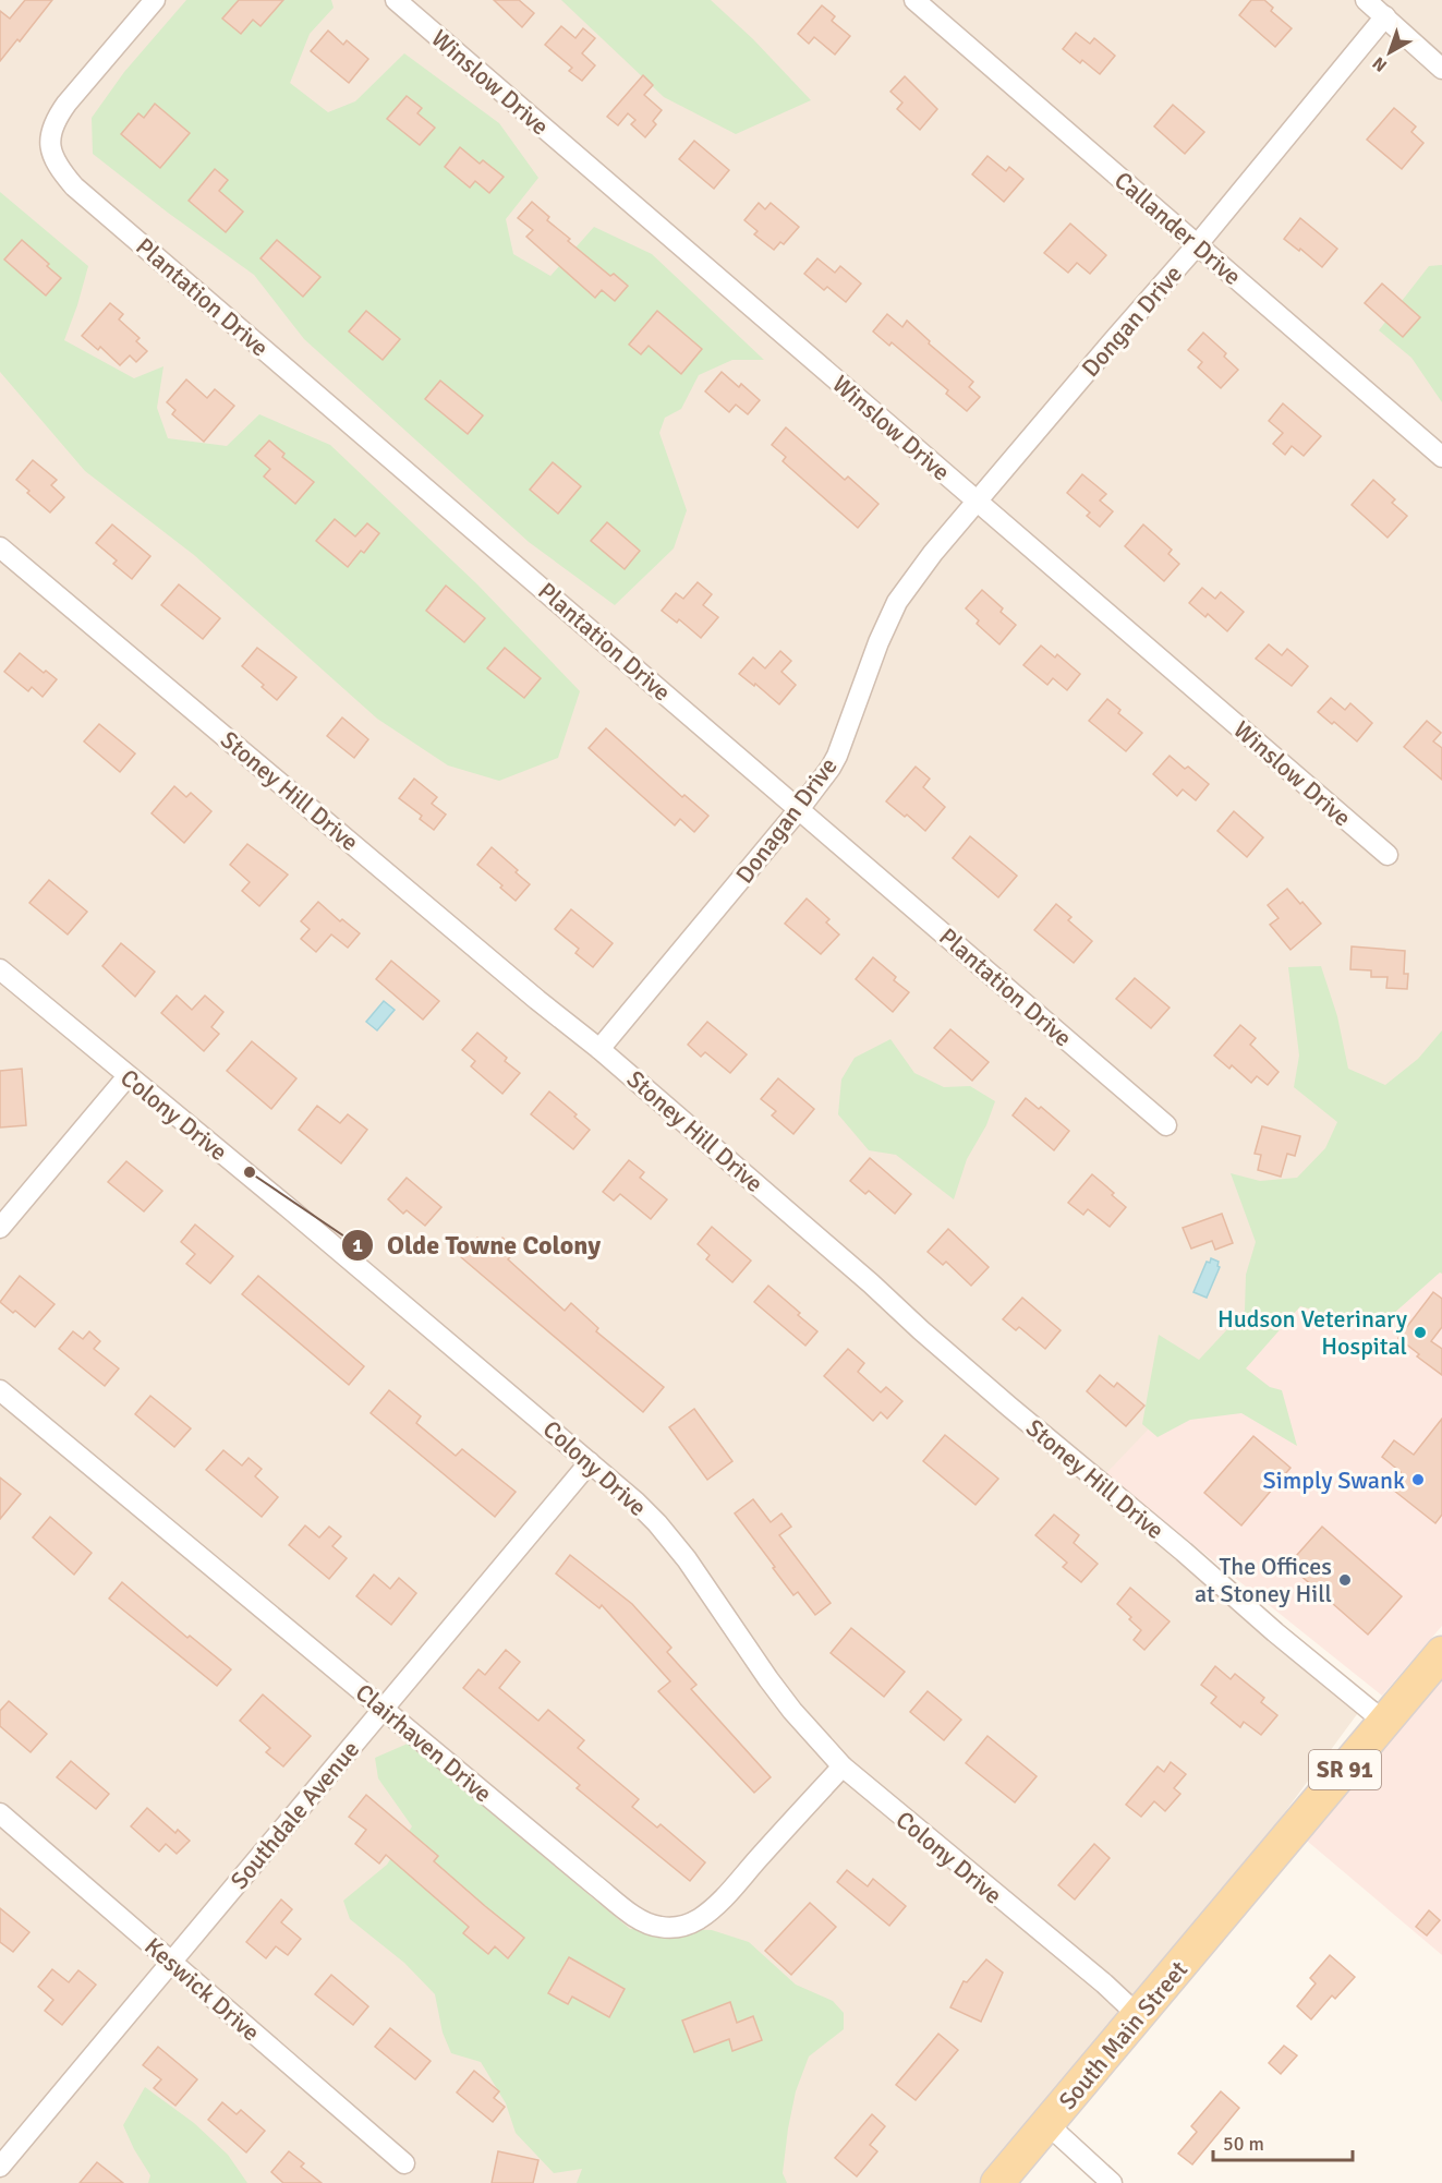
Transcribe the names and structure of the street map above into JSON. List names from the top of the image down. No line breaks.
{"streets":{"main road":["SR 91","South Main Street"],"street":["Winslow Drive","Callander Drive","Plantation Drive","Dongan Drive","Stoney Hill Drive","Donagan Drive","Colony Drive","Clairhaven Drive","Southdale Avenue","Keswick Drive"]},"crossings":[["Winslow Drive","Dongan Drive"],["Winslow Drive","Donagan Drive"],["Callander Drive","Dongan Drive"],["Plantation Drive","Donagan Drive"],["Dongan Drive","Donagan Drive"],["Stoney Hill Drive","Donagan Drive"],["Stoney Hill Drive","SR 91"],["Stoney Hill Drive","South Main Street"],["Colony Drive","Clairhaven Drive"],["Colony Drive","Southdale Avenue"],["Colony Drive","South Main Street"],["Clairhaven Drive","Southdale Avenue"],["SR 91","South Main Street"],["Southdale Avenue","Keswick Drive"]],"places":["Olde Towne Colony","Hudson Veterinary Hospital","Simply Swank","The Offices at Stoney Hill"],"scale_bar":"50 m","north":"bottom left"}
